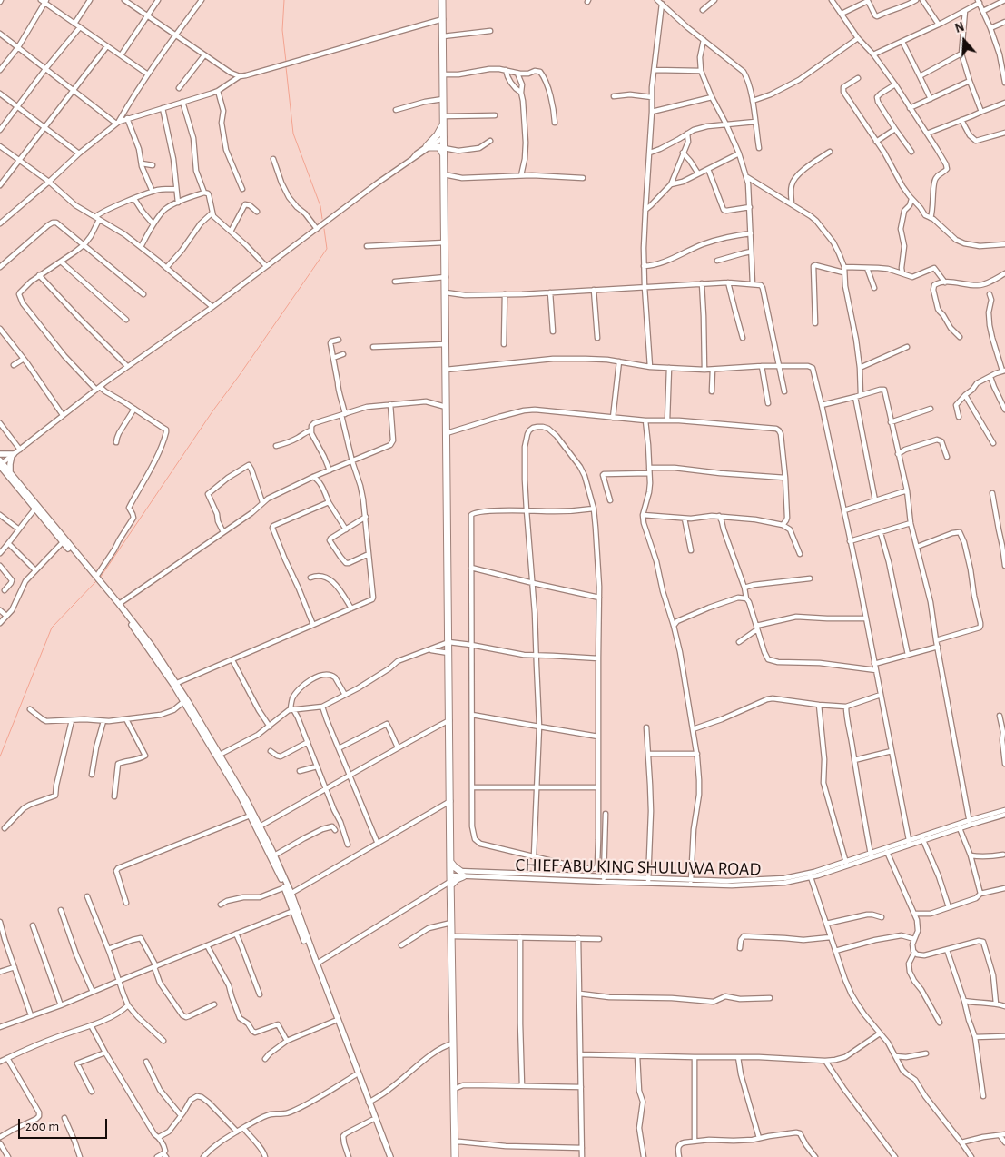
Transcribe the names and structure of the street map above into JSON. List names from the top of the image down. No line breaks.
{"streets":{"street":["CHIEF ABU KING SHULUWA ROAD"]},"scale_bar":"200 m","north":"top"}
